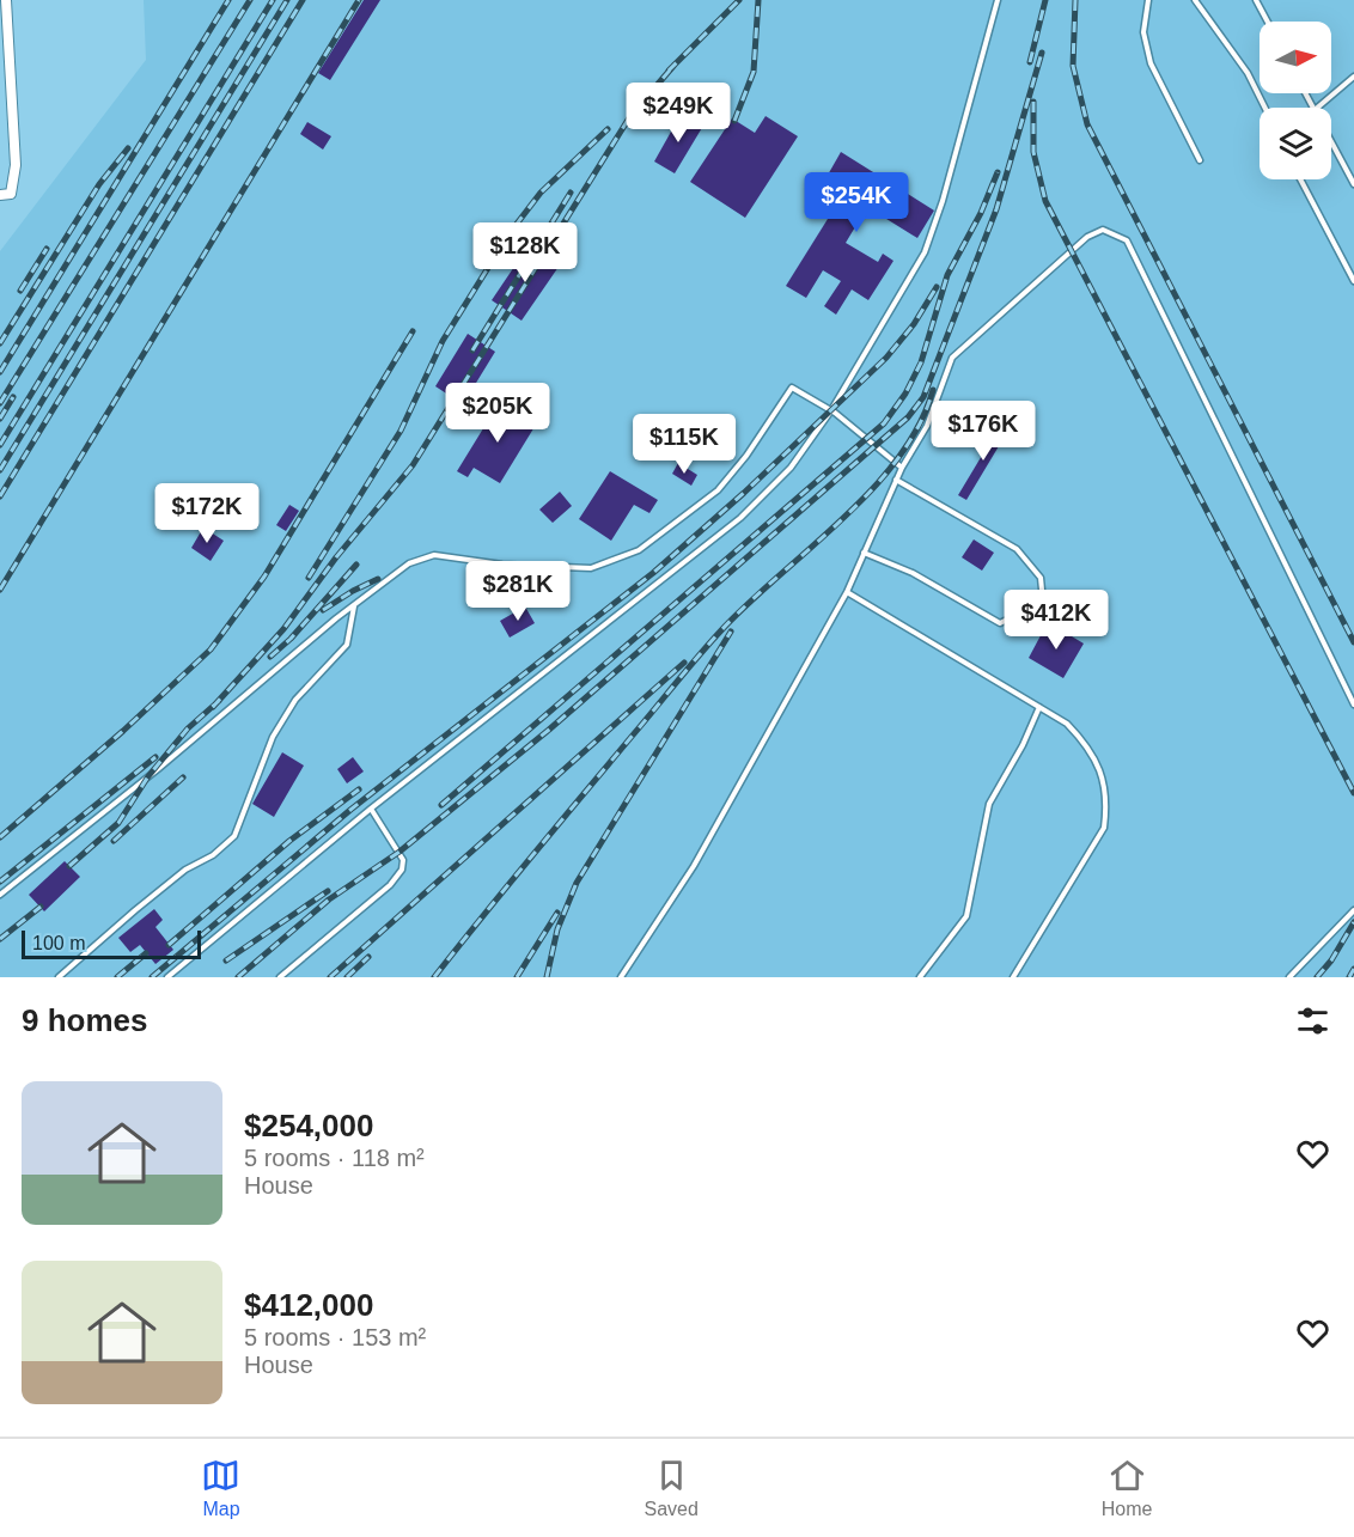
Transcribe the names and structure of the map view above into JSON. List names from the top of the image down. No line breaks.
{"scale_bar":"100 m","north":"right","page":{"price":["$249K","$254K","$128K","$205K","$176K","$115K","$172K","$281K","$412K"],"scale":"100 m","heading":"9 homes","list":[{"name":"$254,000","note":"5 rooms · 118 m² · House"},{"name":"$412,000","note":"5 rooms · 153 m² · House"}],"tabs":["Map","Saved","Home"]}}
